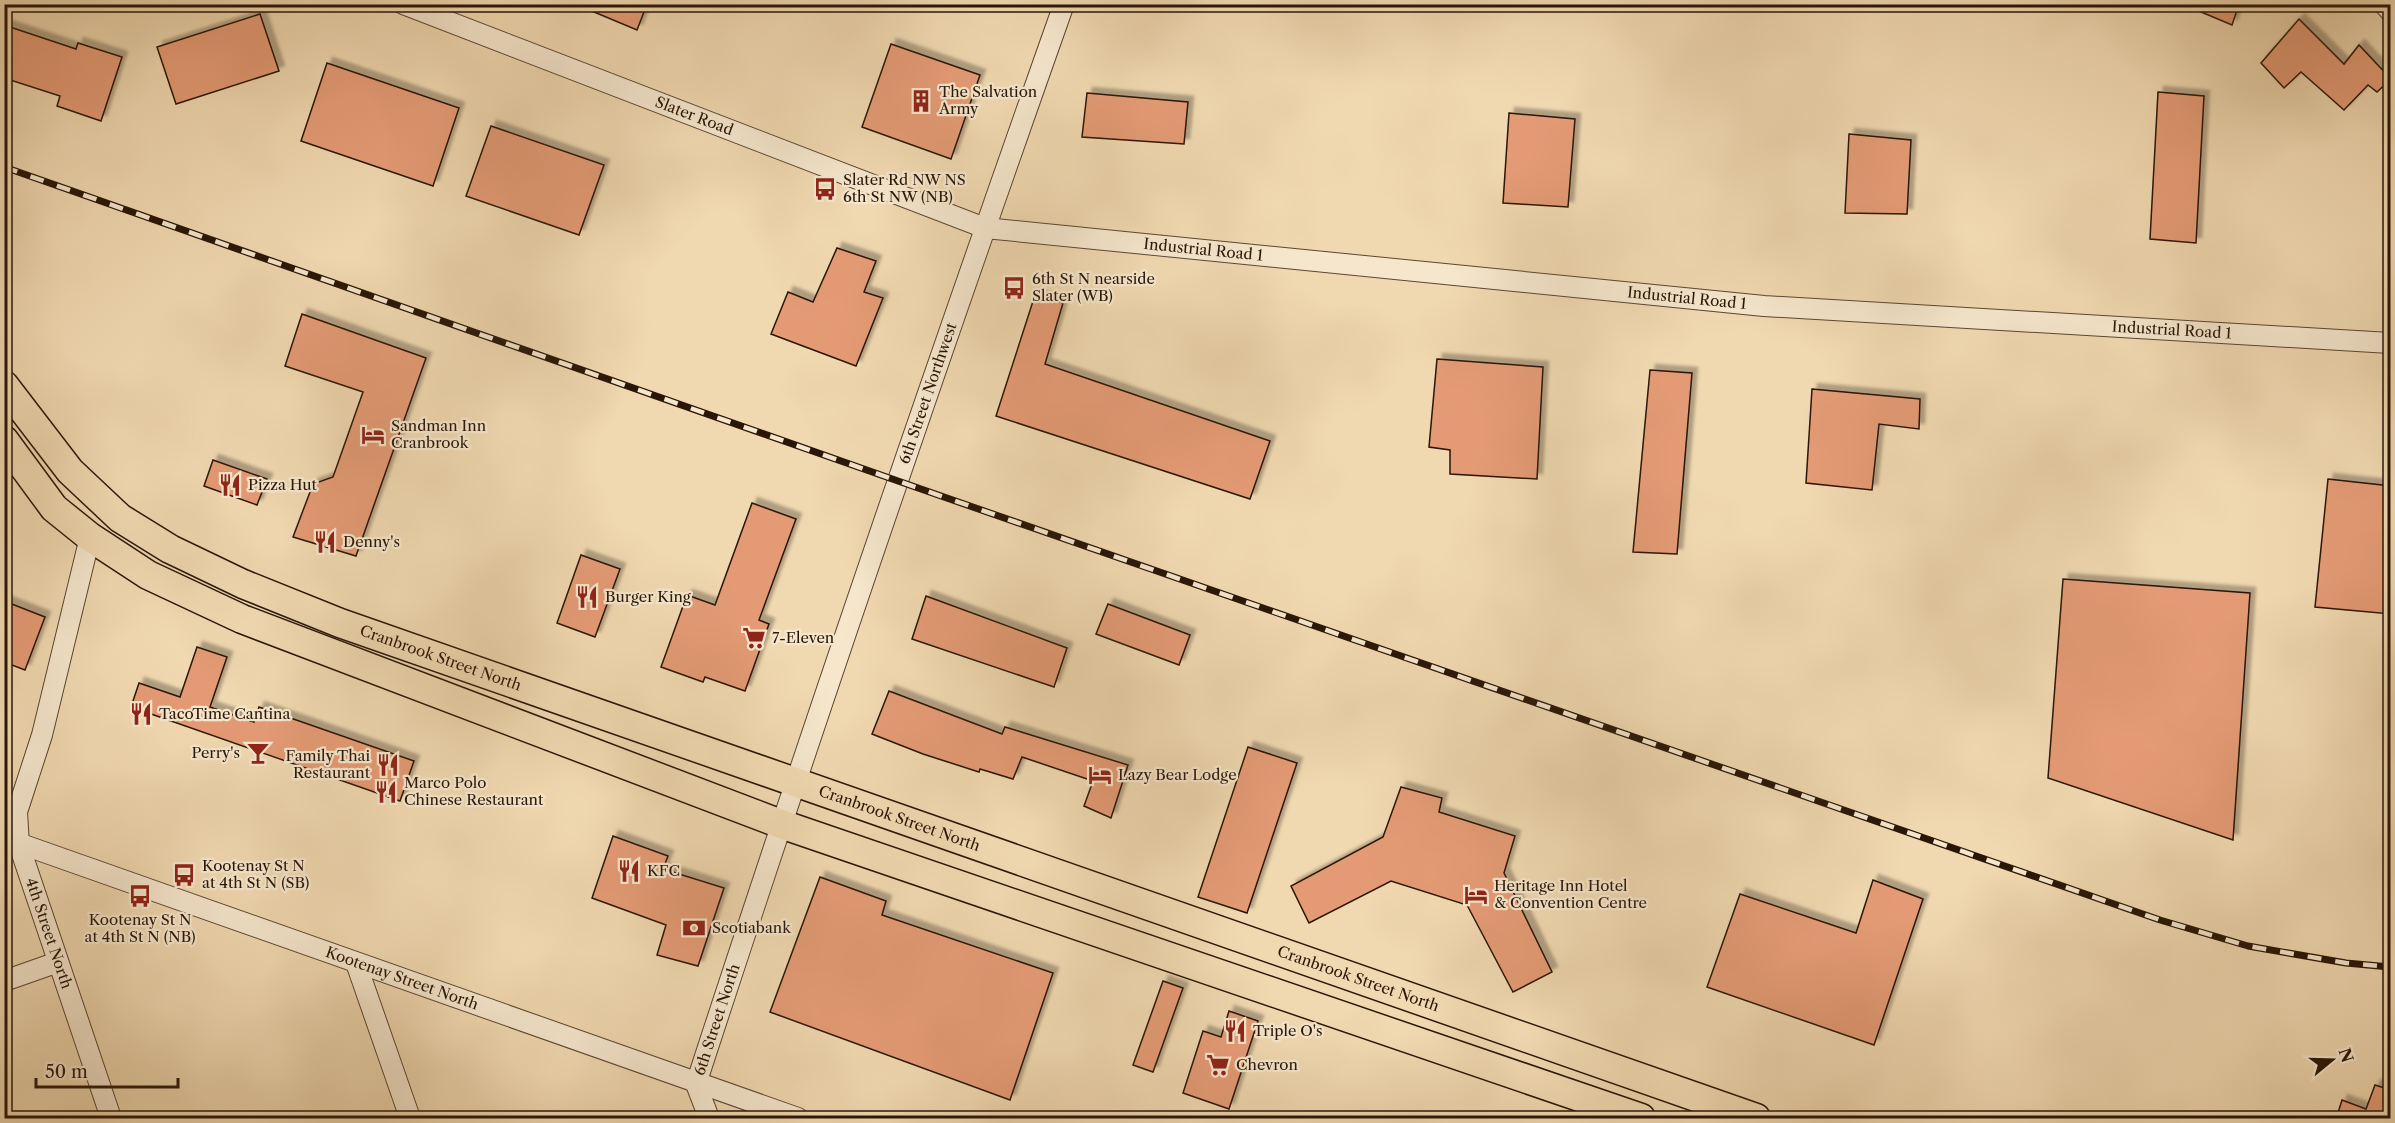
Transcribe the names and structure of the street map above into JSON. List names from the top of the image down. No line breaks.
{"streets":{"highway":["Cranbrook Street North"],"street":["Slater Road","Industrial Road 1","6th Street Northwest","4th Street North","Kootenay Street North","6th Street North"]},"crossings":[["Slater Road","Industrial Road 1"],["Slater Road","6th Street Northwest"],["Industrial Road 1","6th Street Northwest"],["6th Street Northwest","Cranbrook Street North"],["6th Street Northwest","6th Street North"],["Cranbrook Street North","4th Street North"],["Cranbrook Street North","6th Street North"],["4th Street North","Kootenay Street North"],["Kootenay Street North","6th Street North"]],"places":{"building":["The Salvation Army"],"bus stop":["Slater Rd NW NS 6th St NW (NB)","6th St N nearside Slater (WB)","Kootenay St N at 4th St N (SB)","Kootenay St N at 4th St N (NB)"],"hotel":["Sandman Inn Cranbrook","Lazy Bear Lodge","Heritage Inn Hotel & Convention Centre"],"restaurant":["Pizza Hut","Denny's","Burger King","TacoTime Cantina","Family Thai Restaurant","Marco Polo Chinese Restaurant","KFC","Triple O's"],"supermarket":["7-Eleven","Chevron"],"bar":["Perry's"],"bank":["Scotiabank"]},"scale_bar":"50 m","north":"right"}
